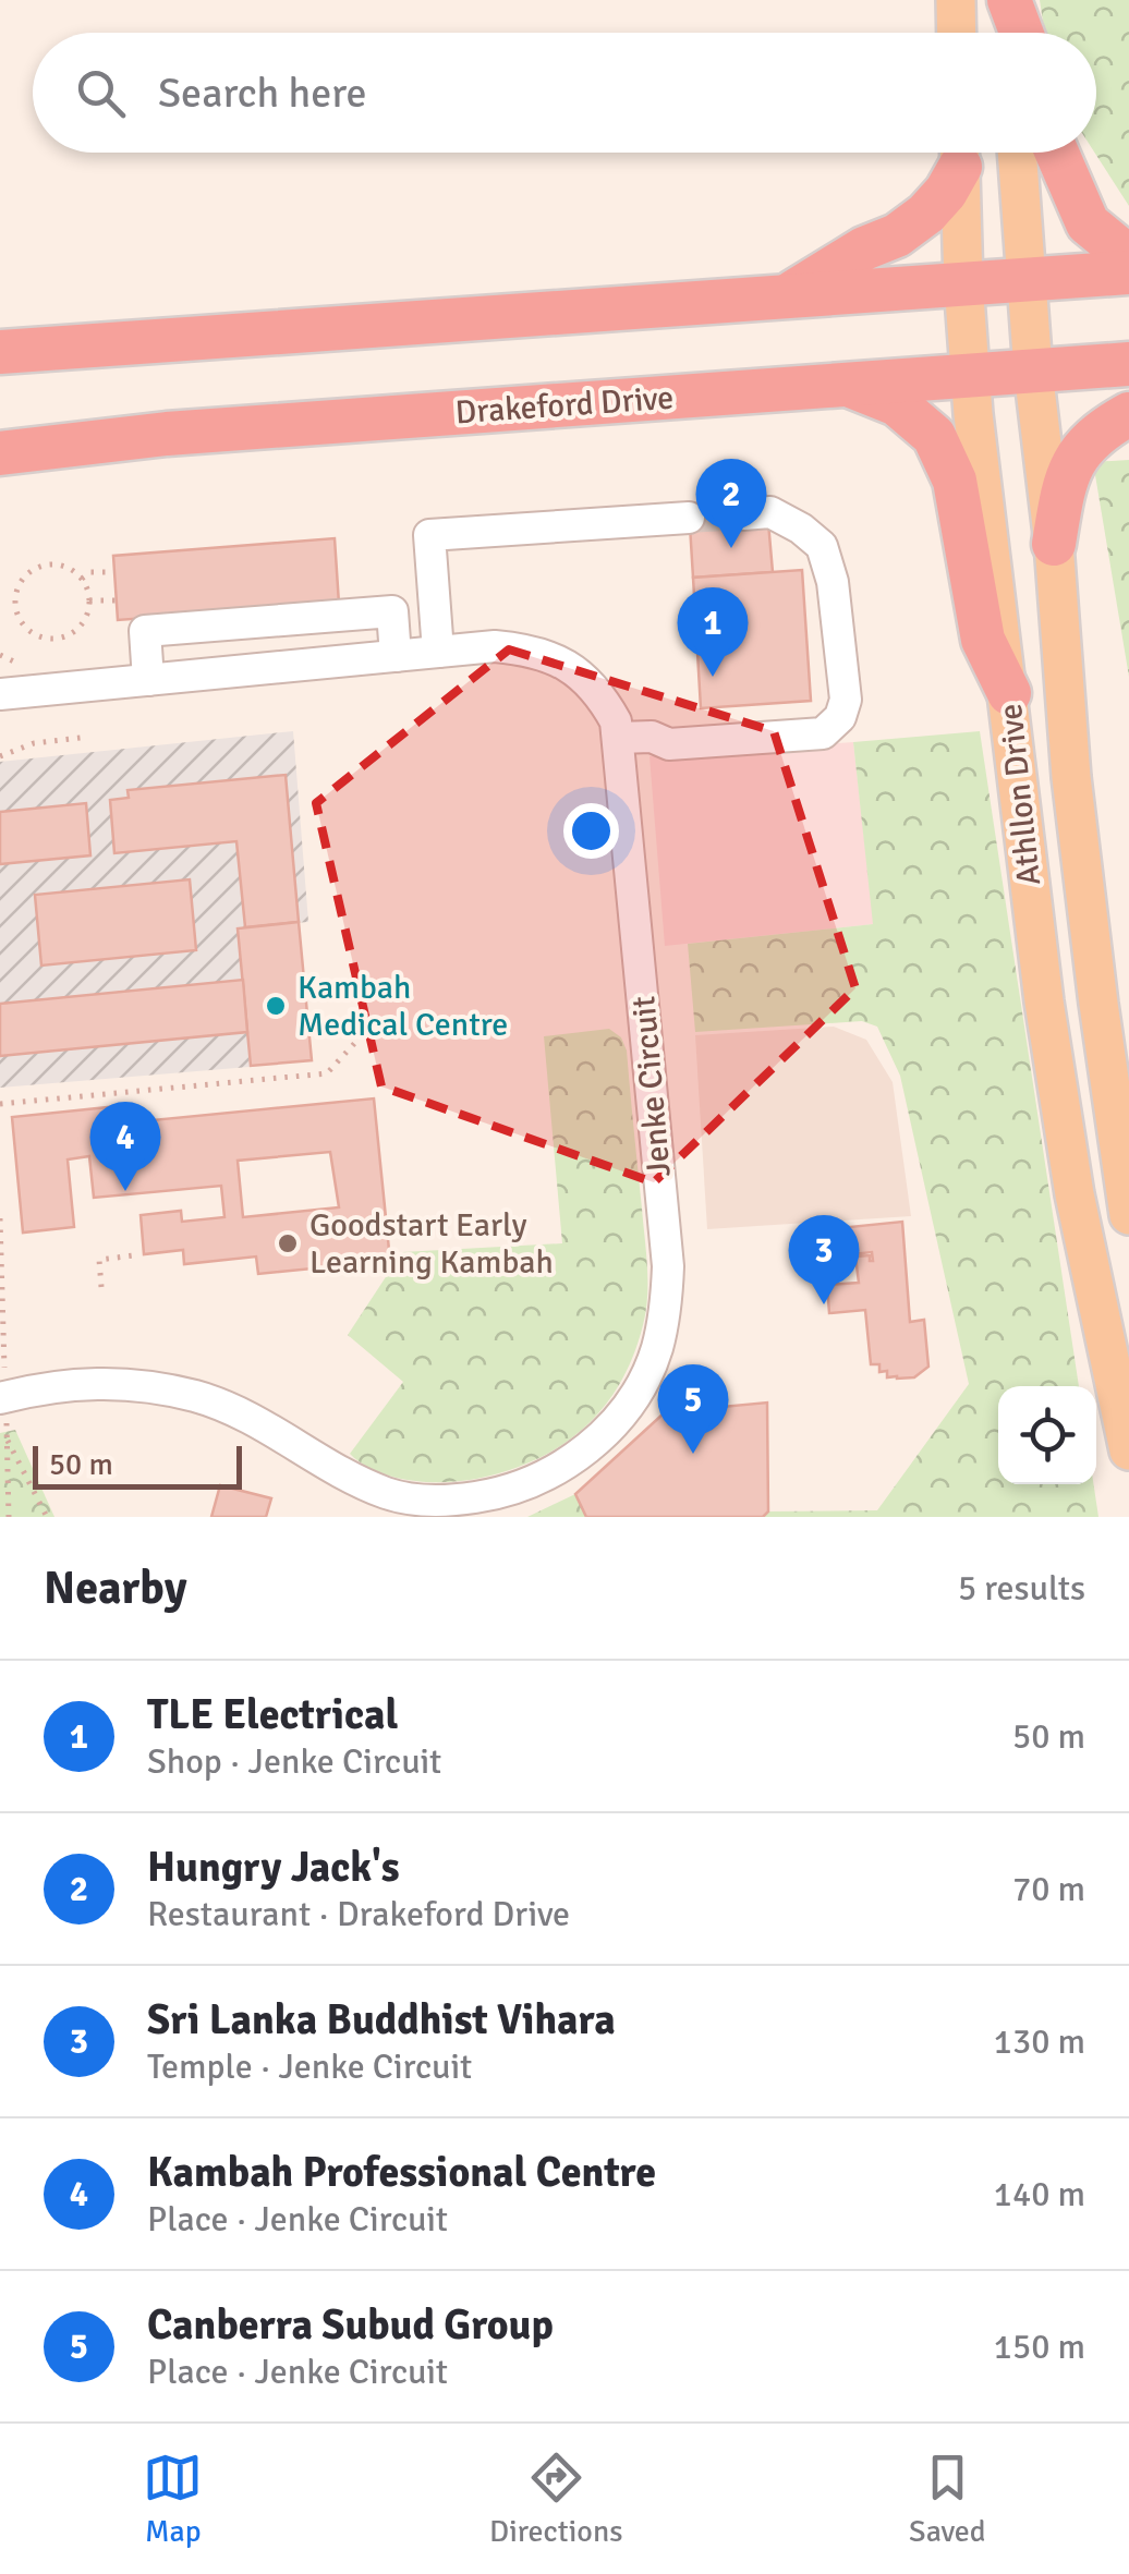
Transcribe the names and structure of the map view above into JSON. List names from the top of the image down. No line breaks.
{"streets":{"highway":["Drakeford Drive"],"main road":["Athllon Drive"],"street":["Jenke Circuit"]},"crossings":[["Drakeford Drive","Athllon Drive"]],"places":["Kambah Medical Centre","Goodstart Early Learning Kambah"],"scale_bar":"50 m","page":{"search":"Search here","pins":["2","1","4","3","5"],"scale":"50 m","heading":["Nearby","5 results"],"list":[{"mark":"1","name":"TLE Electrical","note":"Shop · Jenke Circuit","value":"50 m"},{"mark":"2","name":"Hungry Jack's","note":"Restaurant · Drakeford Drive","value":"70 m"},{"mark":"3","name":"Sri Lanka Buddhist Vihara","note":"Temple · Jenke Circuit","value":"130 m"},{"mark":"4","name":"Kambah Professional Centre","note":"Place · Jenke Circuit","value":"140 m"},{"mark":"5","name":"Canberra Subud Group","note":"Place · Jenke Circuit","value":"150 m"}],"nav":["Map","Directions","Saved"]}}
